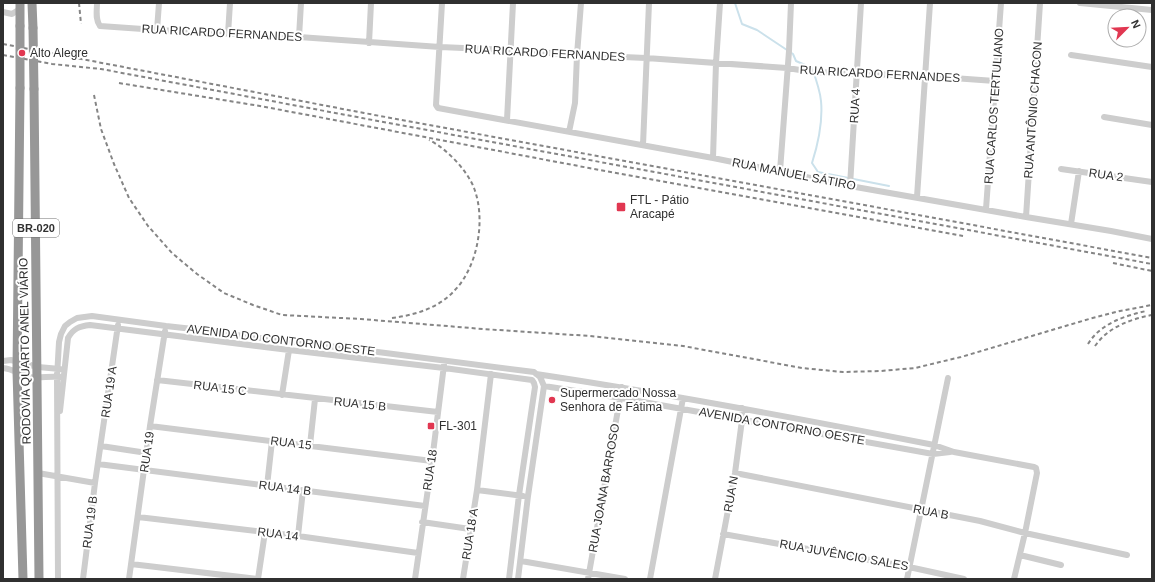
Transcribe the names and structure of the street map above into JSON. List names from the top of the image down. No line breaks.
{"streets":{"highway":["BR-020","RODOVIA QUARTO ANEL VIÁRIO"],"street":["RUA RICARDO FERNANDES","RUA 4","RUA CARLOS TERTULIANO","RUA ANTÔNIO CHACON","RUA MANUEL SÁTIRO","RUA 2","AVENIDA DO CONTORNO OESTE","RUA 15 C","RUA 19 A","RUA 15 B","AVENIDA CONTORNO OESTE","RUA 15","RUA 19","RUA 18","RUA 14 B","RUA JOANA BARROSO","RUA N","RUA B","RUA 19 B","RUA 14","RUA 18 A","RUA JUVÊNCIO SALES"]},"crossings":[["RUA RICARDO FERNANDES","RUA 4"],["RUA RICARDO FERNANDES","RUA CARLOS TERTULIANO"],["RUA RICARDO FERNANDES","RUA MANUEL SÁTIRO"],["RUA 4","RUA MANUEL SÁTIRO"],["RUA CARLOS TERTULIANO","RUA MANUEL SÁTIRO"],["RUA ANTÔNIO CHACON","RUA MANUEL SÁTIRO"],["AVENIDA DO CONTORNO OESTE","RUA 19 A"],["AVENIDA DO CONTORNO OESTE","AVENIDA CONTORNO OESTE"],["AVENIDA DO CONTORNO OESTE","RUA 19"],["AVENIDA DO CONTORNO OESTE","RUA 18"],["AVENIDA DO CONTORNO OESTE","RUA 18 A"],["RUA 15 C","RUA 15 B"],["RUA 15 C","RUA 19"],["RUA 19 A","RUA 14 B"],["RUA 19 A","RUA 19 B"],["RUA 15 B","RUA 18"],["AVENIDA CONTORNO OESTE","RUA JOANA BARROSO"],["AVENIDA CONTORNO OESTE","RUA N"],["AVENIDA CONTORNO OESTE","RUA B"],["RUA 15","RUA 19"],["RUA 15","RUA 18"],["RUA 19","RUA 14 B"],["RUA 19","RUA 14"],["RUA 18","RUA 14 B"],["RUA 18","RUA 14"],["RUA 14 B","RUA 19 B"],["RUA N","RUA B"],["RUA N","RUA JUVÊNCIO SALES"]],"places":{"other":["Alto Alegre","Supermercado Nossa Senhora de Fátima"],"transit":["FTL - Pátio Aracapé","FL-301"]},"north":"top right"}
